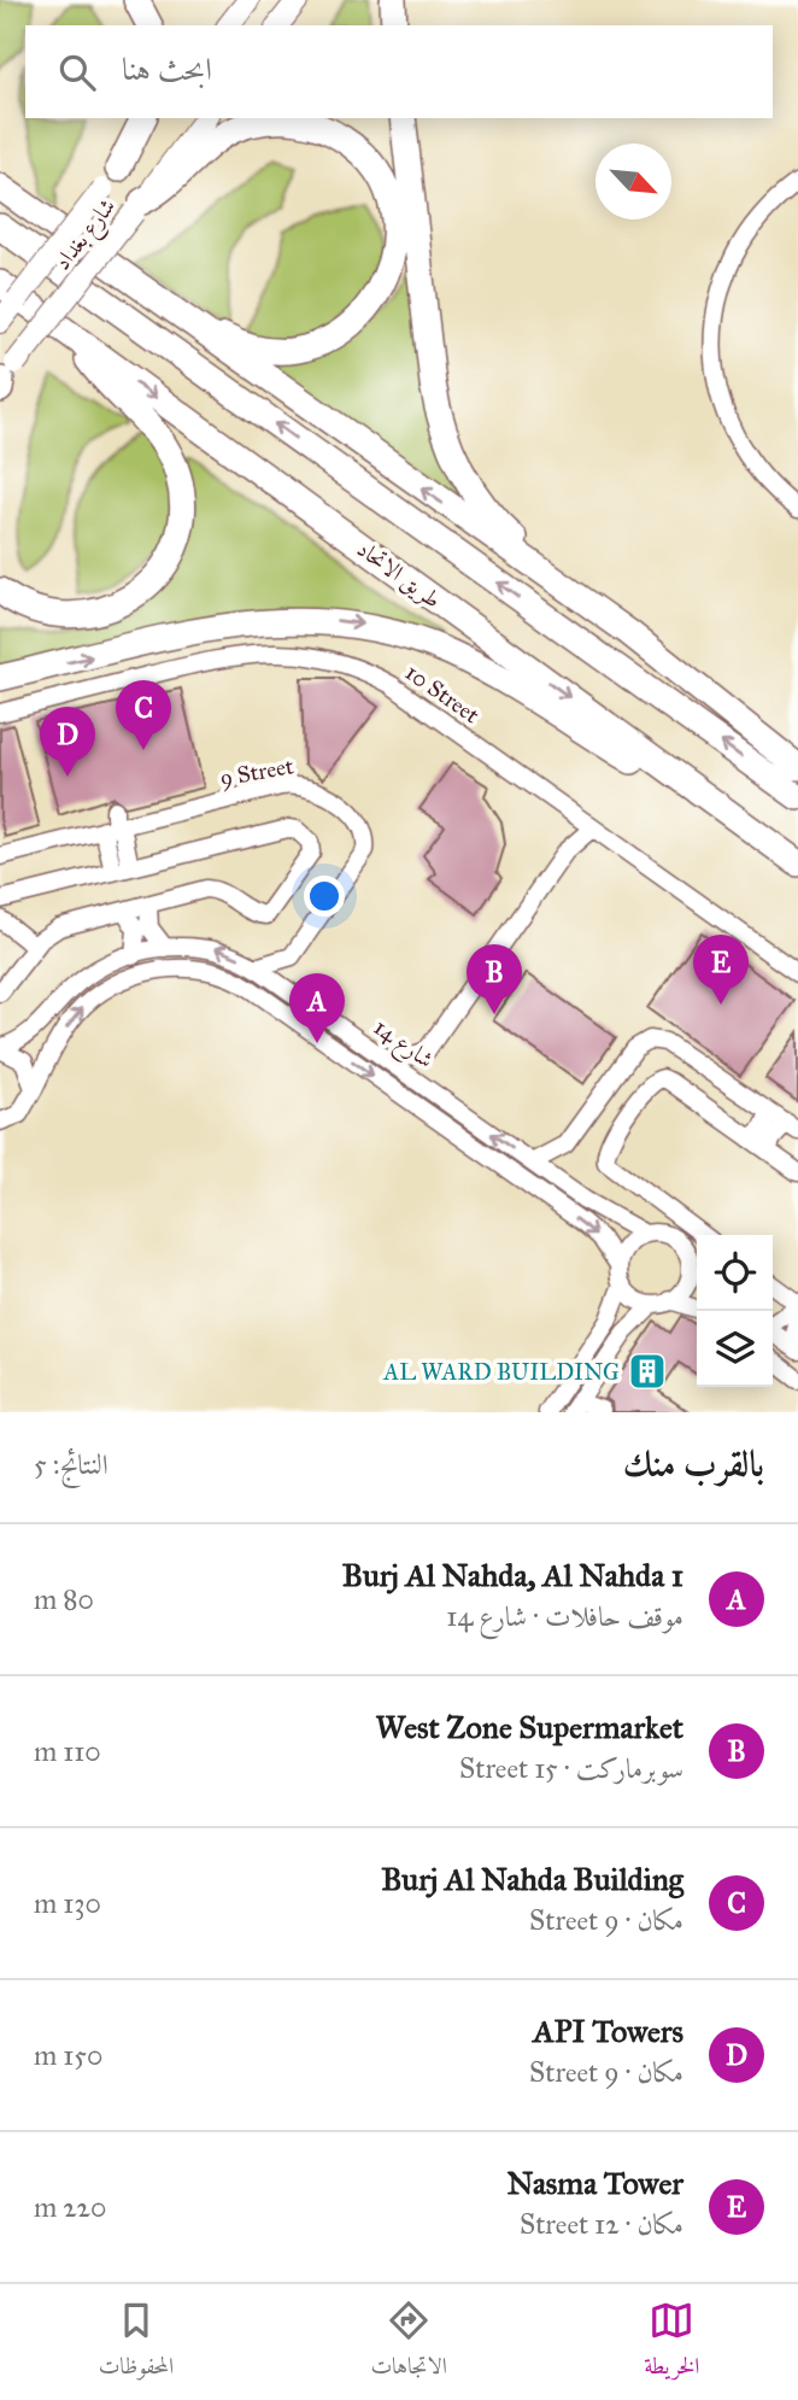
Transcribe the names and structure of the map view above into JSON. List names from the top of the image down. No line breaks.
{"streets":{"highway":["طريق الاتحاد"],"main road":["شارع بغداد"],"street":["10 Street","9 Street","شارع 14"]},"places":{"building":["AL WARD BUILDING"]},"north":"bottom right","page":{"search":"ابحث هنا","pins":["C","D","E","B","A"],"heading":["بالقرب منك","النتائج: 5"],"list":[{"mark":"A","name":"Burj Al Nahda, Al Nahda 1","note":"موقف حافلات · شارع 14","value":"80 m"},{"mark":"B","name":"West Zone Supermarket","note":"سوبرماركت · 15 Street","value":"110 m"},{"mark":"C","name":"Burj Al Nahda Building","note":"مكان · 9 Street","value":"130 m"},{"mark":"D","name":"API Towers","note":"مكان · 9 Street","value":"150 m"},{"mark":"E","name":"Nasma Tower","note":"مكان · 12 Street","value":"220 m"}],"nav":["الخريطة","الاتجاهات","المحفوظات"]}}
